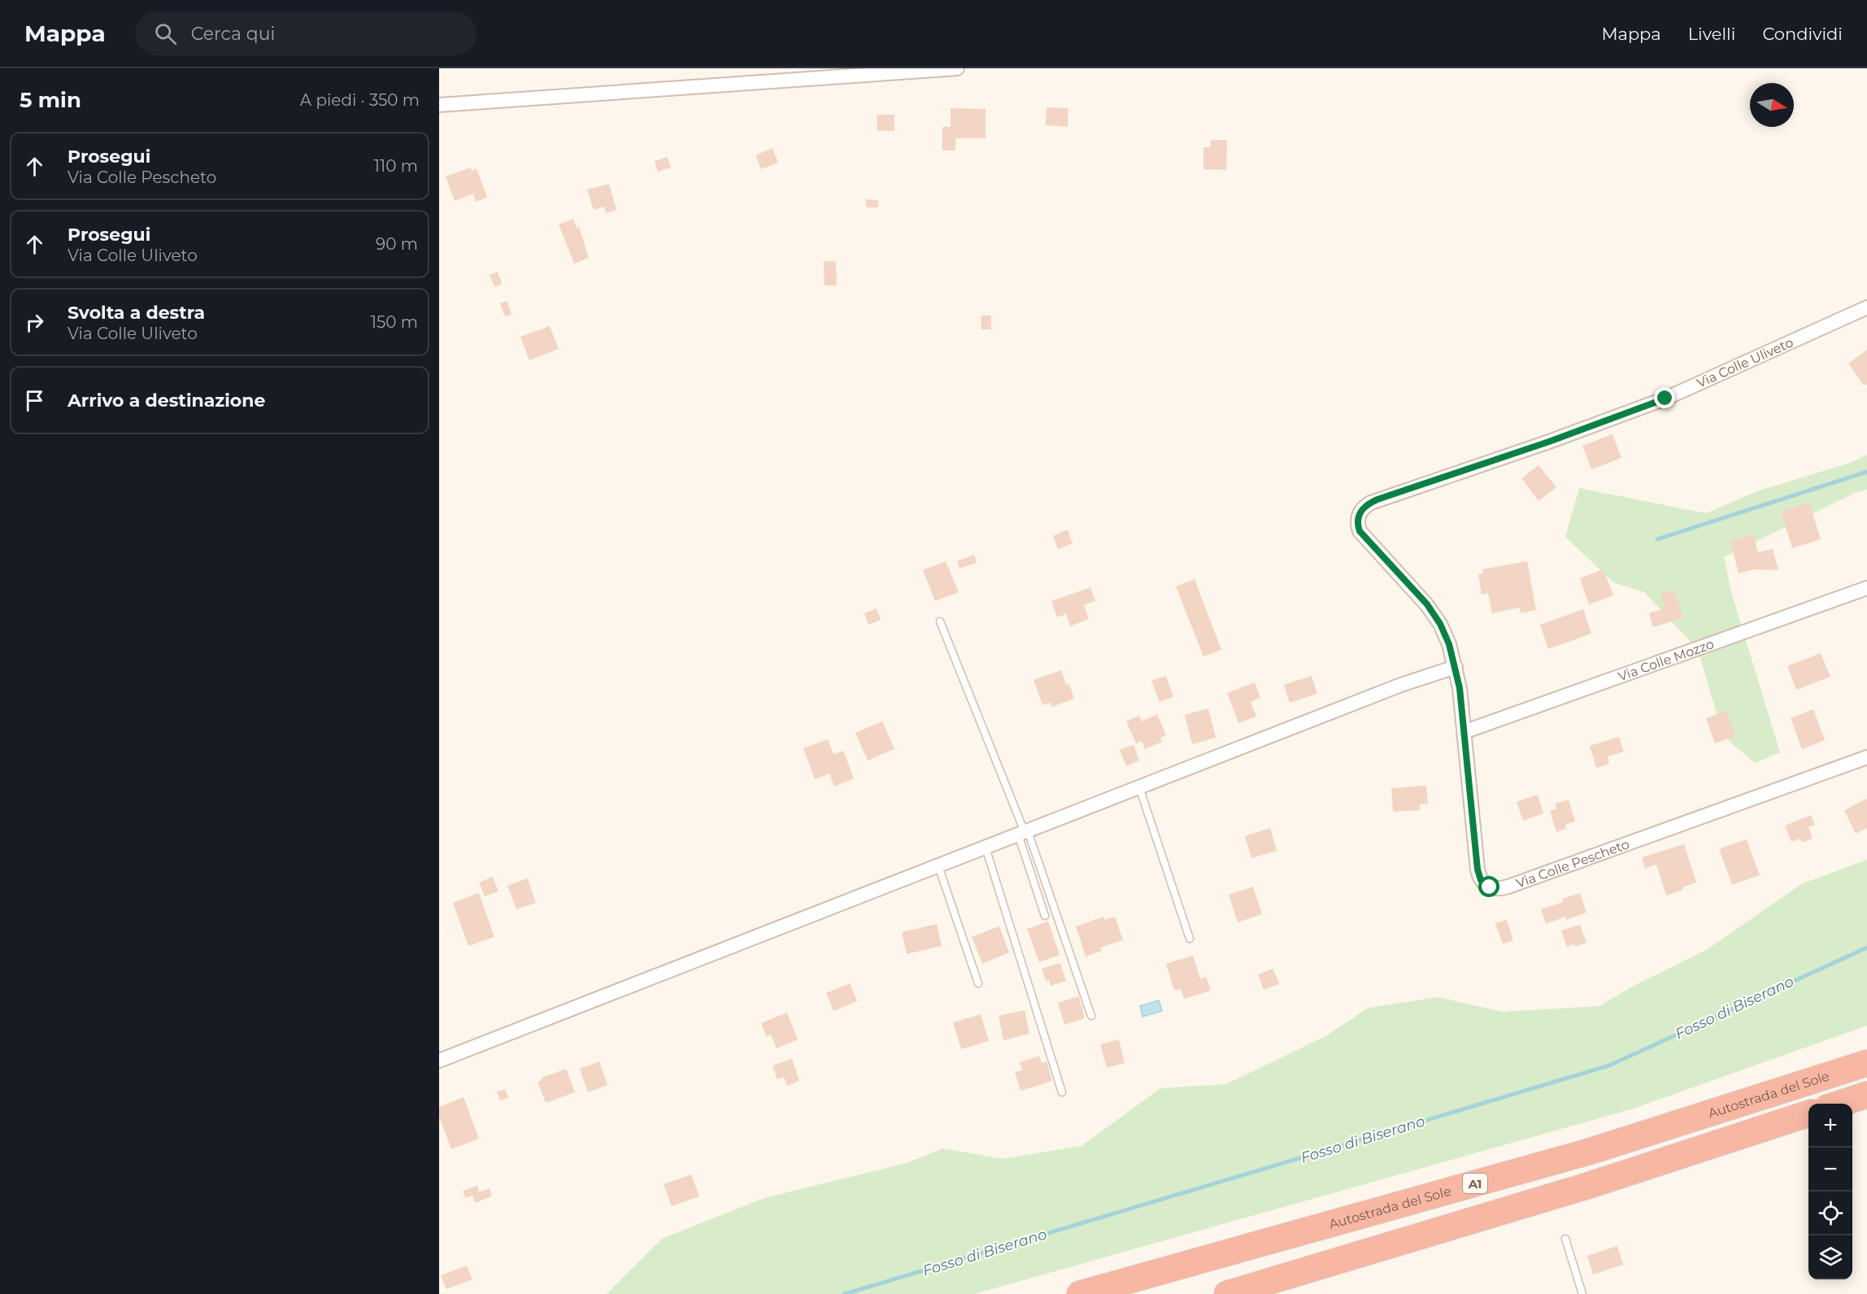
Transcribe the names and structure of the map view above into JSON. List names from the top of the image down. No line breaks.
{"streets":{"highway":["Autostrada del Sole","A1"],"street":["Via Colle Uliveto","Via Colle Mozzo","Via Colle Pescheto"]},"crossings":[["Via Colle Uliveto","Via Colle Pescheto"],["Via Colle Mozzo","Via Colle Pescheto"]],"water":["Fosso di Biserano"],"north":"right","page":{"header":"Mappa","search":"Cerca qui","nav":["Mappa","Livelli","Condividi"],"heading":["5 min","A piedi · 350 m"],"list":[["Prosegui","Via Colle Pescheto","110 m"],["Prosegui","Via Colle Uliveto","90 m"],["Svolta a destra","Via Colle Uliveto","150 m"],"Arrivo a destinazione"],"map_buttons":["+","−"]}}
